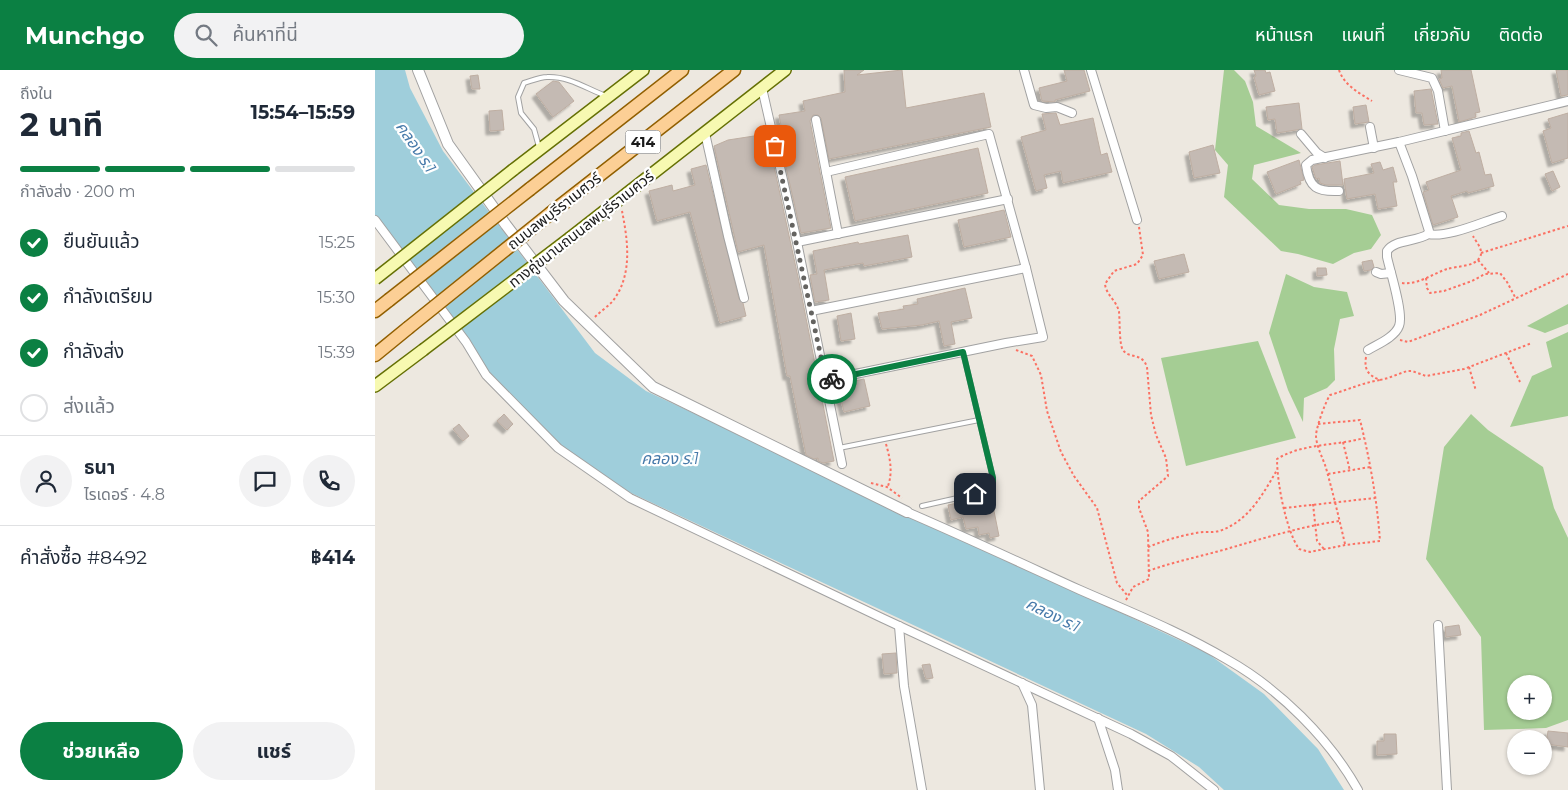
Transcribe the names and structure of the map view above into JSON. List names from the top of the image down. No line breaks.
{"streets":{"main road":["414","ถนนลพบุรีราเมศวร์","ทางคู่ขนานถนนลพบุรีราเมศวร์"]},"water":["คลอง ร.1"],"page":{"header":"Munchgo","search":"ค้นหาที่นี่","nav":["หน้าแรก","แผนที่","เกี่ยวกับ","ติดต่อ"],"heading":["2 นาที","ถึงใน","15:54–15:59"],"panel":["ธนา","ไรเดอร์ · 4.8","คำสั่งซื้อ #8492","฿414"],"bar":"กำลังส่ง · 200 m","list":[["ยืนยันแล้ว","15:25"],["กำลังเตรียม","15:30"],["กำลังส่ง","15:39"],"ส่งแล้ว"],"map_buttons":["+","−"],"buttons":["ช่วยเหลือ","แชร์"]}}
